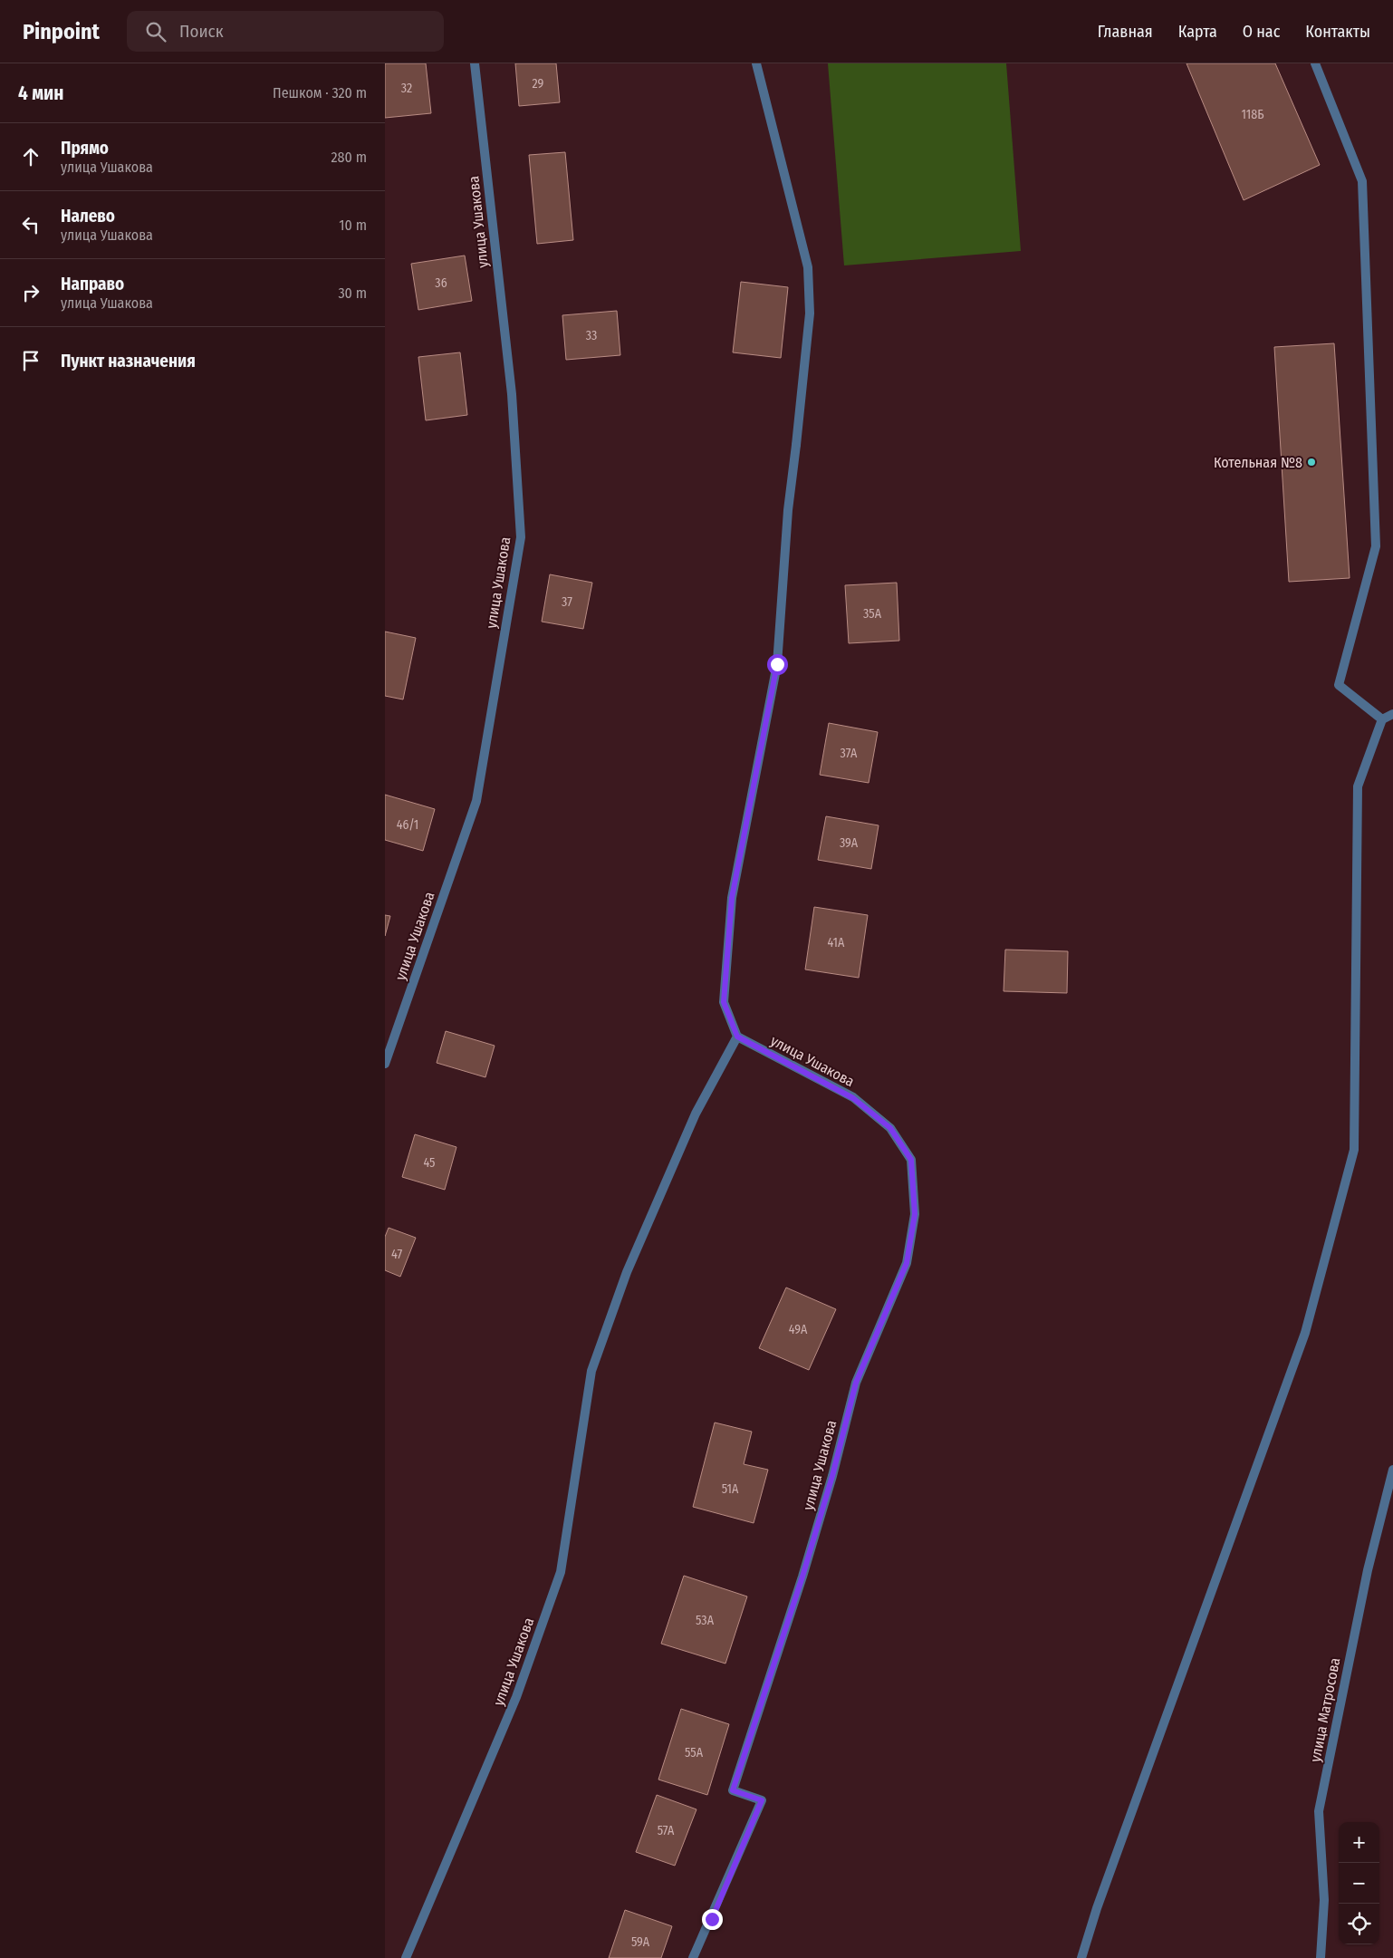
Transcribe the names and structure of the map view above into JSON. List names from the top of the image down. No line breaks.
{"streets":{"street":["улица Ушакова","улица Матросова"]},"places":["Котельная №8"],"house_numbers":["29","32","118Б","36","33","37","35А","37А","46/1","39А","41А","45","47","49А","51А","53А","55А","57А","59А"],"page":{"header":"Pinpoint","search":"Поиск","nav":["Главная","Карта","О нас","Контакты"],"heading":["4 мин","Пешком · 320 m"],"list":[["Прямо","улица Ушакова","280 m"],["Налево","улица Ушакова","10 m"],["Направо","улица Ушакова","30 m"],"Пункт назначения"],"map_buttons":["+","−"]}}
